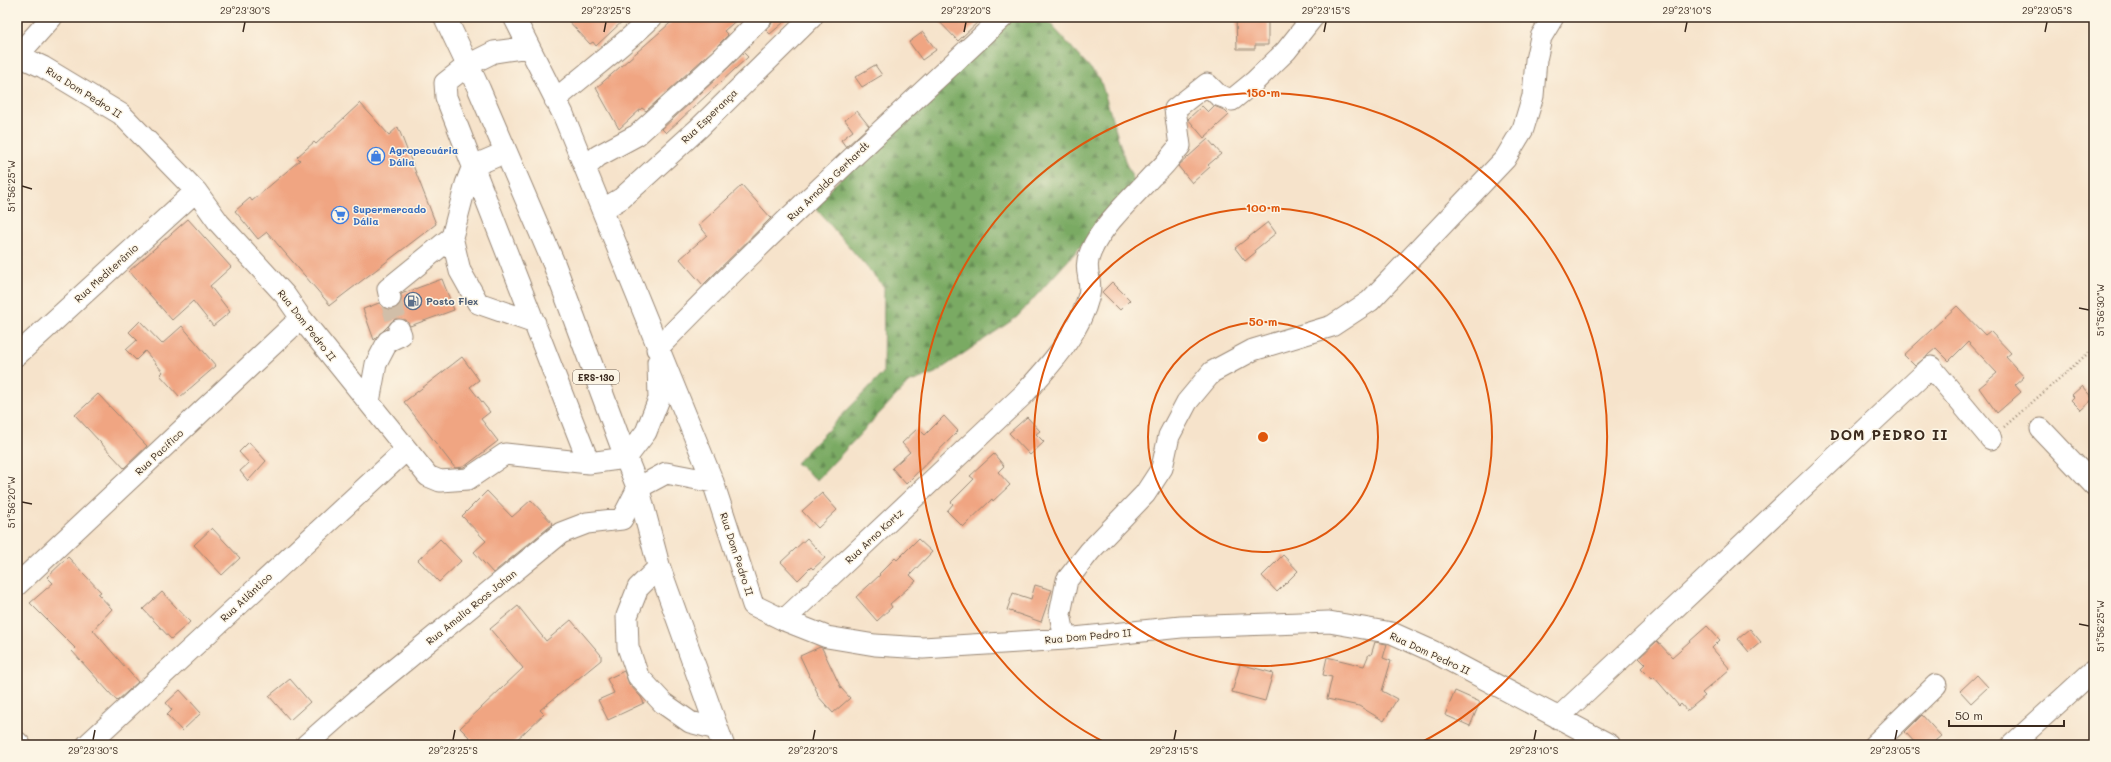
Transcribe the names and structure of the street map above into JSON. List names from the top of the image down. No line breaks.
{"streets":{"main road":["ERS-130"],"street":["Rua Dom Pedro II","Rua Esperança","Rua Arnoldo Gerhardt","Rua Mediterânio","Rua Pacífico","Rua Arno Kortz","Rua Atlântico","Rua Amalia Roos Johan"]},"crossings":[["Rua Dom Pedro II","Rua Esperança"],["Rua Dom Pedro II","Rua Arnoldo Gerhardt"],["Rua Dom Pedro II","Rua Mediterânio"],["Rua Dom Pedro II","ERS-130"],["Rua Dom Pedro II","Rua Pacífico"],["Rua Dom Pedro II","Rua Arno Kortz"],["Rua Dom Pedro II","Rua Atlântico"],["ERS-130","Rua Amalia Roos Johan"]],"districts":["DOM PEDRO II"],"places":{"shop":["Agropecuária Dália"],"supermarket":["Supermercado Dália"],"fuel station":["Posto Flex"]},"scale_bar":"50 m","coordinates":["29°23'30\"S","29°23'25\"S","29°23'20\"S","29°23'15\"S","29°23'10\"S","29°23'05\"S","51°56'25\"W","51°56'30\"W","51°56'20\"W"],"rings":["150 m","100 m","50 m"]}
